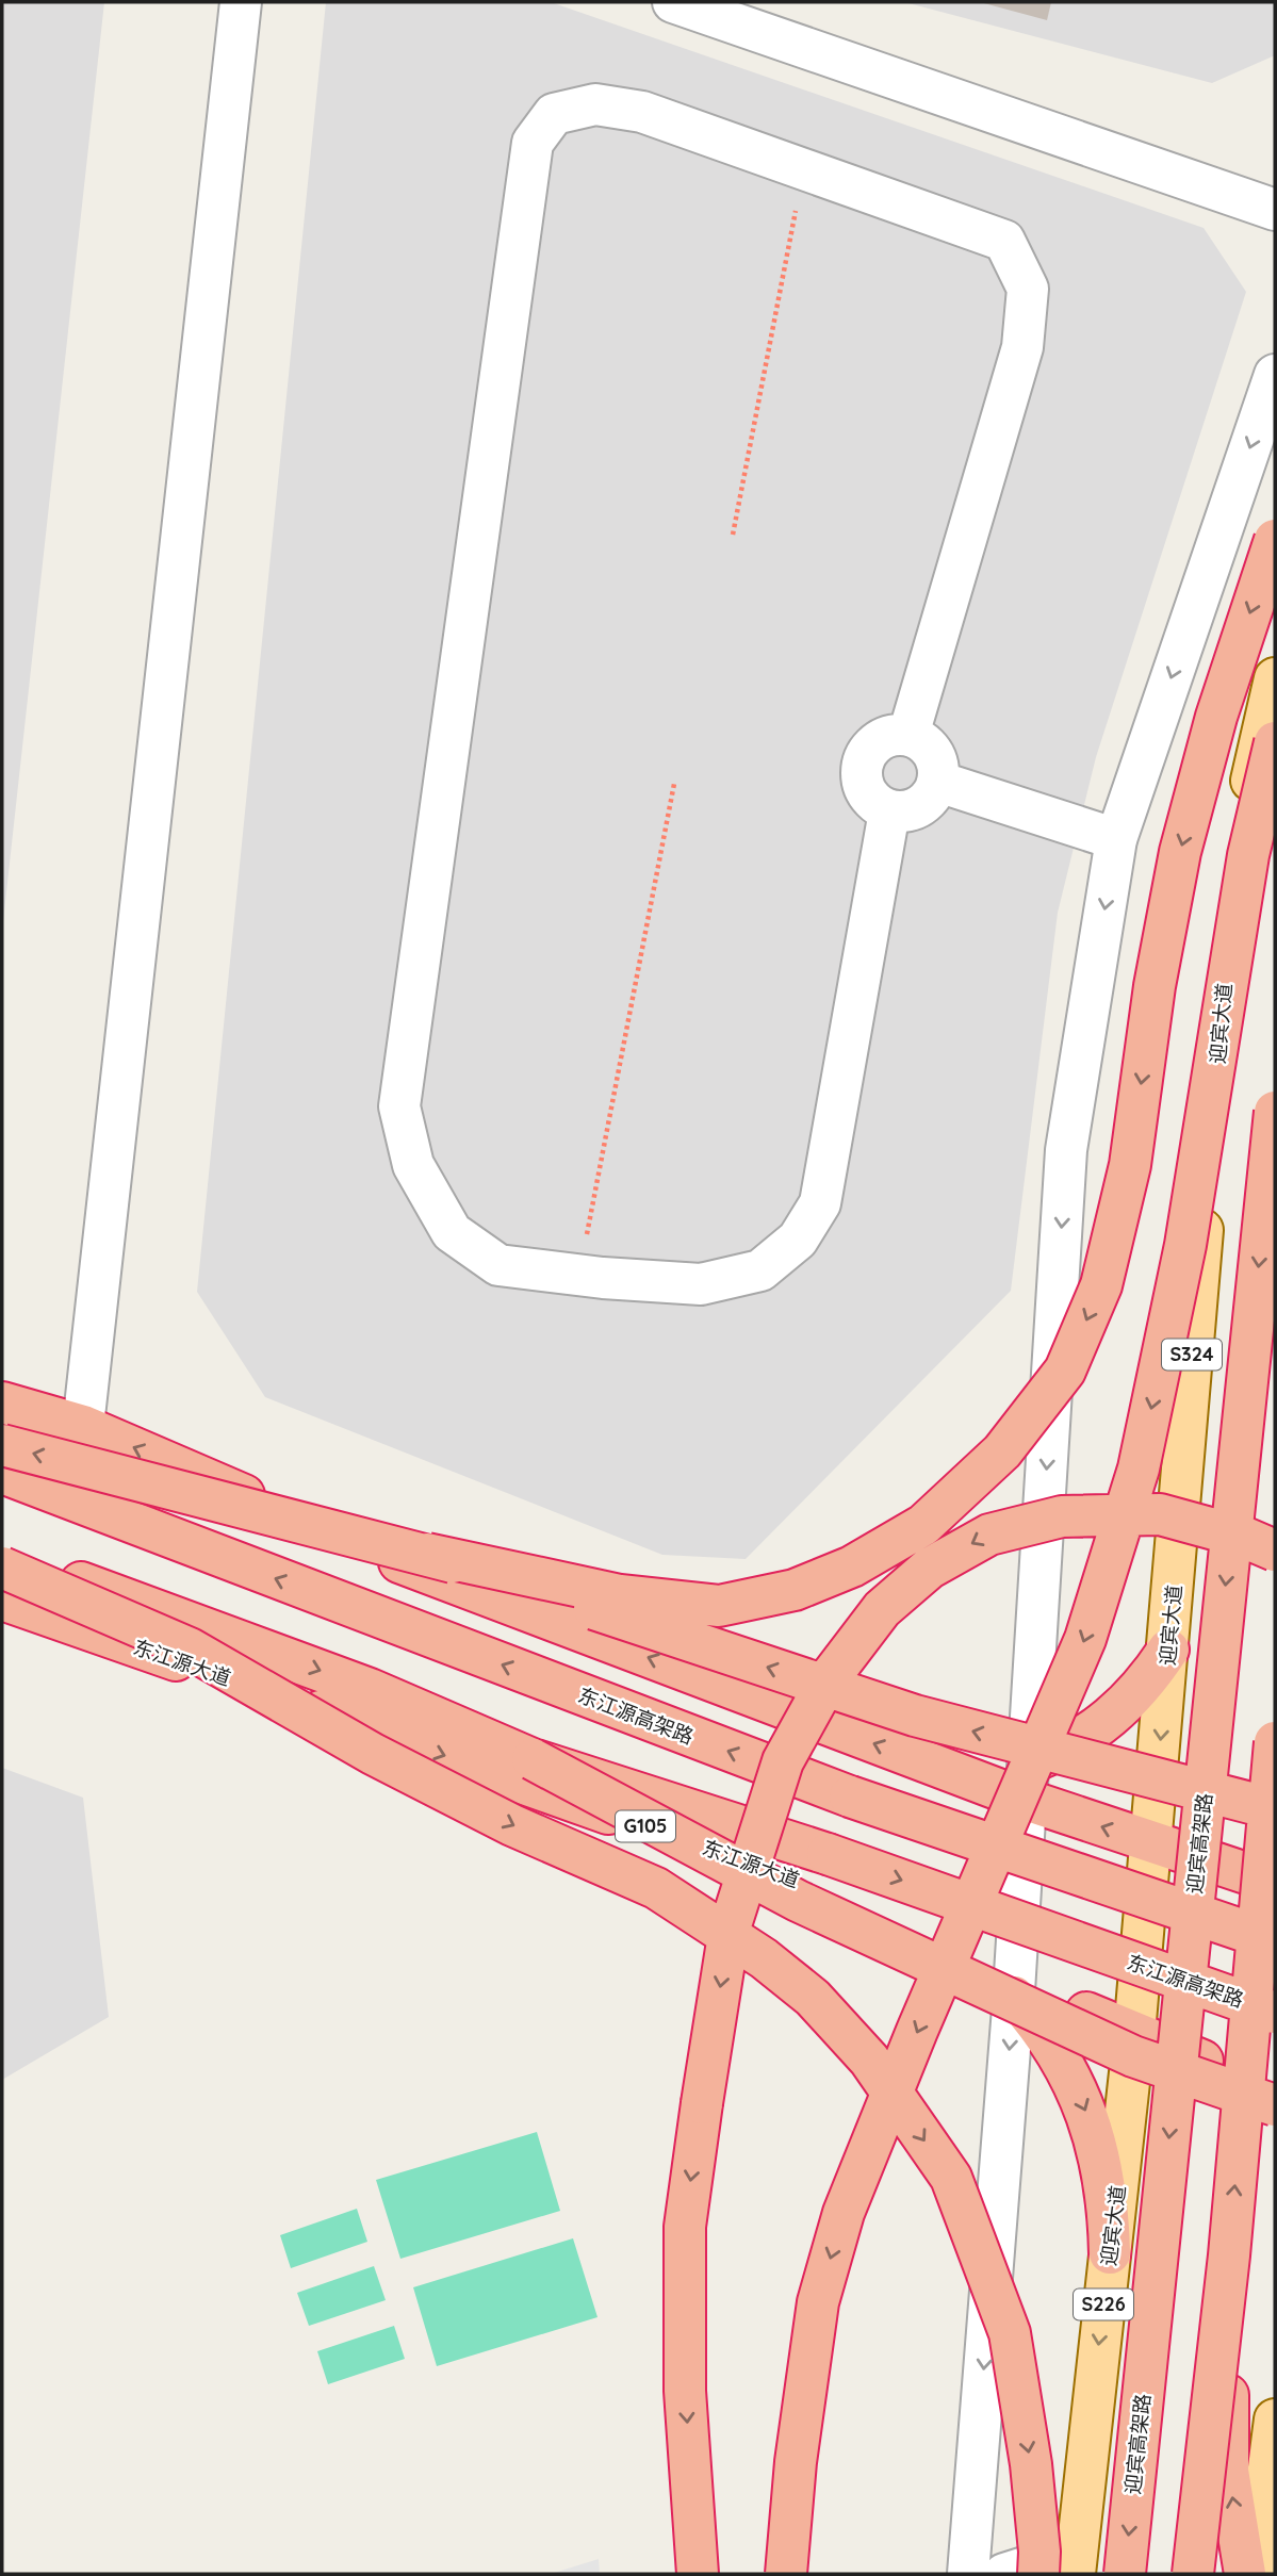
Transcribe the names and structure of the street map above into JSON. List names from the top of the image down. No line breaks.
{"streets":{"highway":["东江源大道","东江源高架路","G105","迎宾高架路"],"main road":["迎宾大道","S324","S226"]},"crossings":[["迎宾大道","东江源大道"]]}
